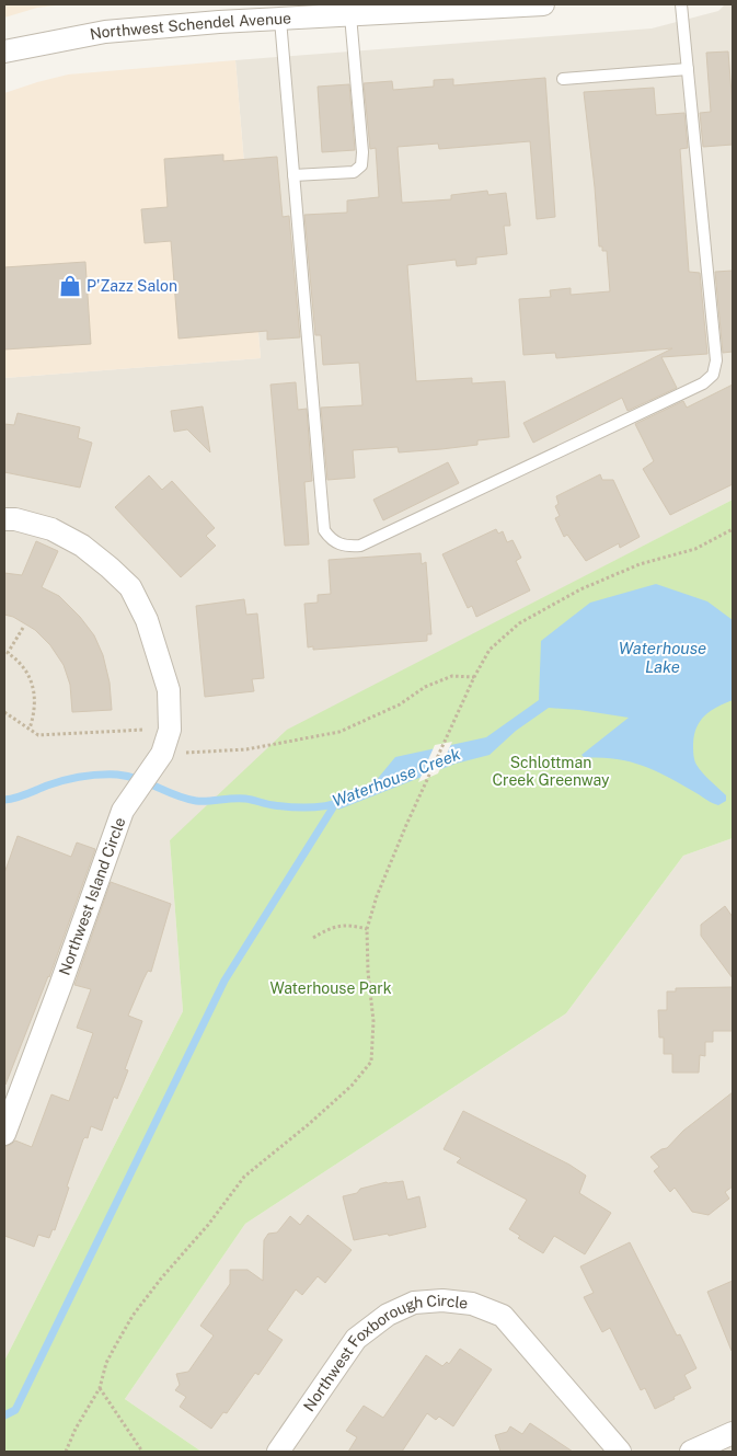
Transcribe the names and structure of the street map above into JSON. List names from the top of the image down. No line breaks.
{"streets":{"street":["Northwest Schendel Avenue","Northwest Island Circle","Northwest Foxborough Circle"]},"water":["Waterhouse Lake","Waterhouse Creek"],"parks":["Schlottman Creek Greenway","Waterhouse Park"],"places":{"shop":["P'Zazz Salon"]}}
